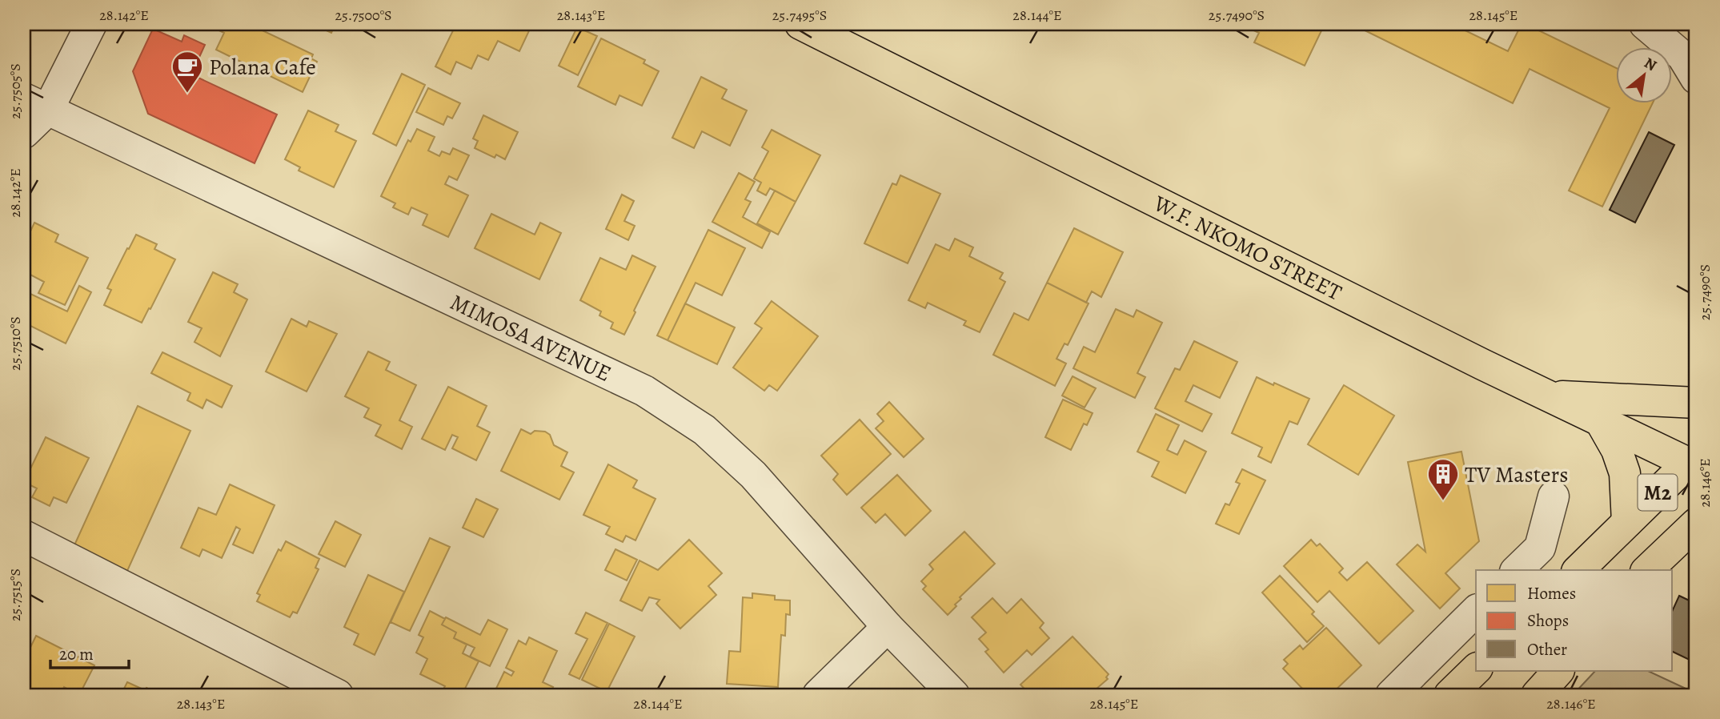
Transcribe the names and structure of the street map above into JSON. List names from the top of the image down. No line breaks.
{"streets":{"main road":["W.F. NKOMO STREET","M2"],"street":["MIMOSA AVENUE"]},"crossings":[["W.F. NKOMO STREET","M2"]],"places":{"cafe":["Polana Cafe"],"building":["TV Masters"]},"legend":["Homes","Shops","Other"],"scale_bar":"20 m","north":"top right","coordinates":["28.142°E","25.7500°S","28.143°E","25.7495°S","28.144°E","25.7490°S","28.145°E","25.7505°S","25.7510°S","28.146°E","25.7515°S"]}
